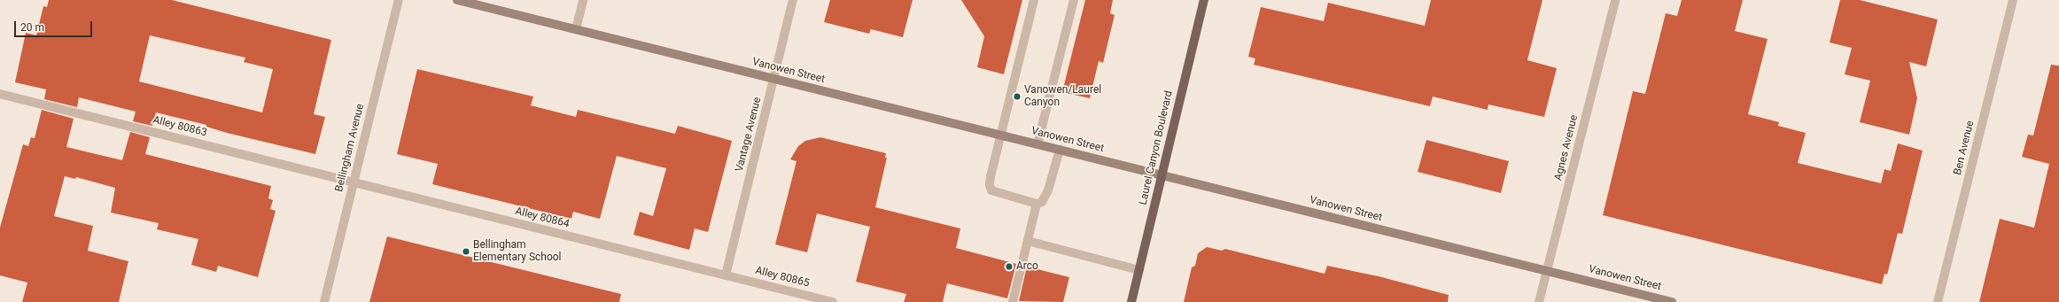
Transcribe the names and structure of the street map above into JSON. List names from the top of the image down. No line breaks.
{"streets":{"main road":["Vanowen Street","Laurel Canyon Boulevard"],"street":["Alley 80863","Vantage Avenue","Bellingham Avenue","Agnes Avenue","Ben Avenue","Alley 80864","Alley 80865"]},"crossings":[["Vanowen Street","Vantage Avenue"],["Vanowen Street","Laurel Canyon Boulevard"],["Vanowen Street","Agnes Avenue"],["Alley 80863","Bellingham Avenue"],["Alley 80863","Alley 80864"],["Vantage Avenue","Alley 80864"],["Vantage Avenue","Alley 80865"],["Bellingham Avenue","Alley 80864"],["Alley 80864","Alley 80865"]],"places":["Vanowen/Laurel Canyon","Bellingham Elementary School","Arco"],"scale_bar":"20 m"}
